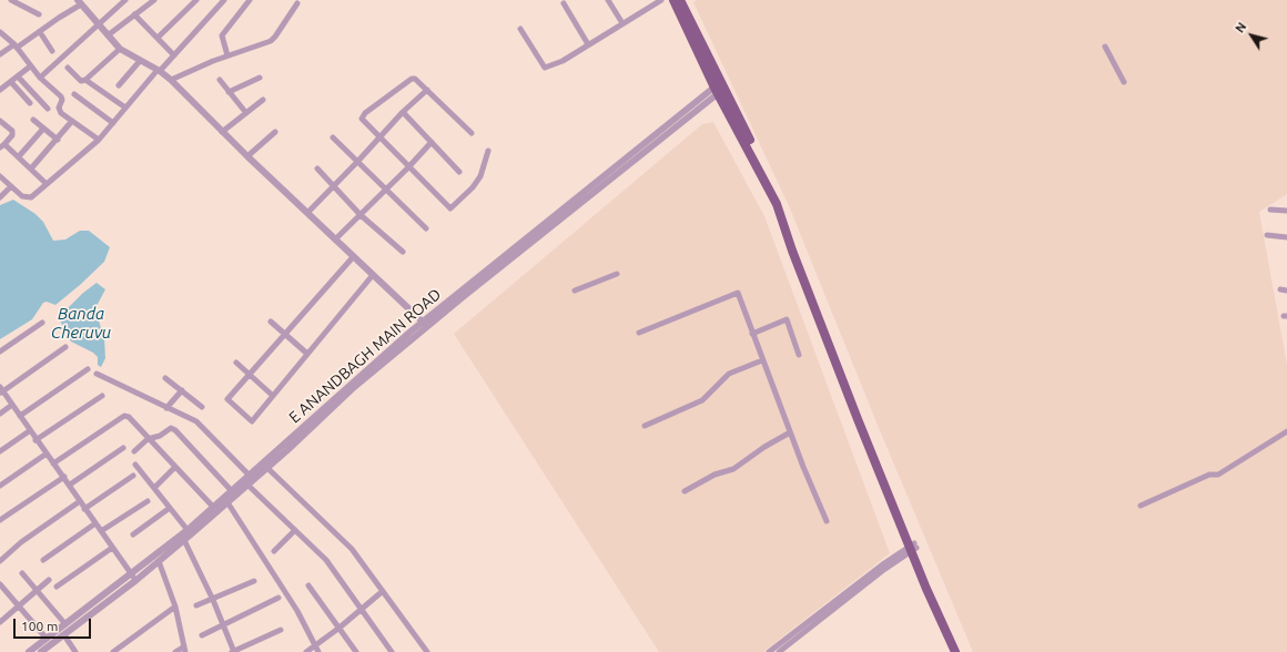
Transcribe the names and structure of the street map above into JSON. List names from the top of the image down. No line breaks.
{"streets":{"street":["E ANANDBAGH MAIN ROAD"]},"water":["Banda Cheruvu"],"scale_bar":"100 m","north":"top left"}
